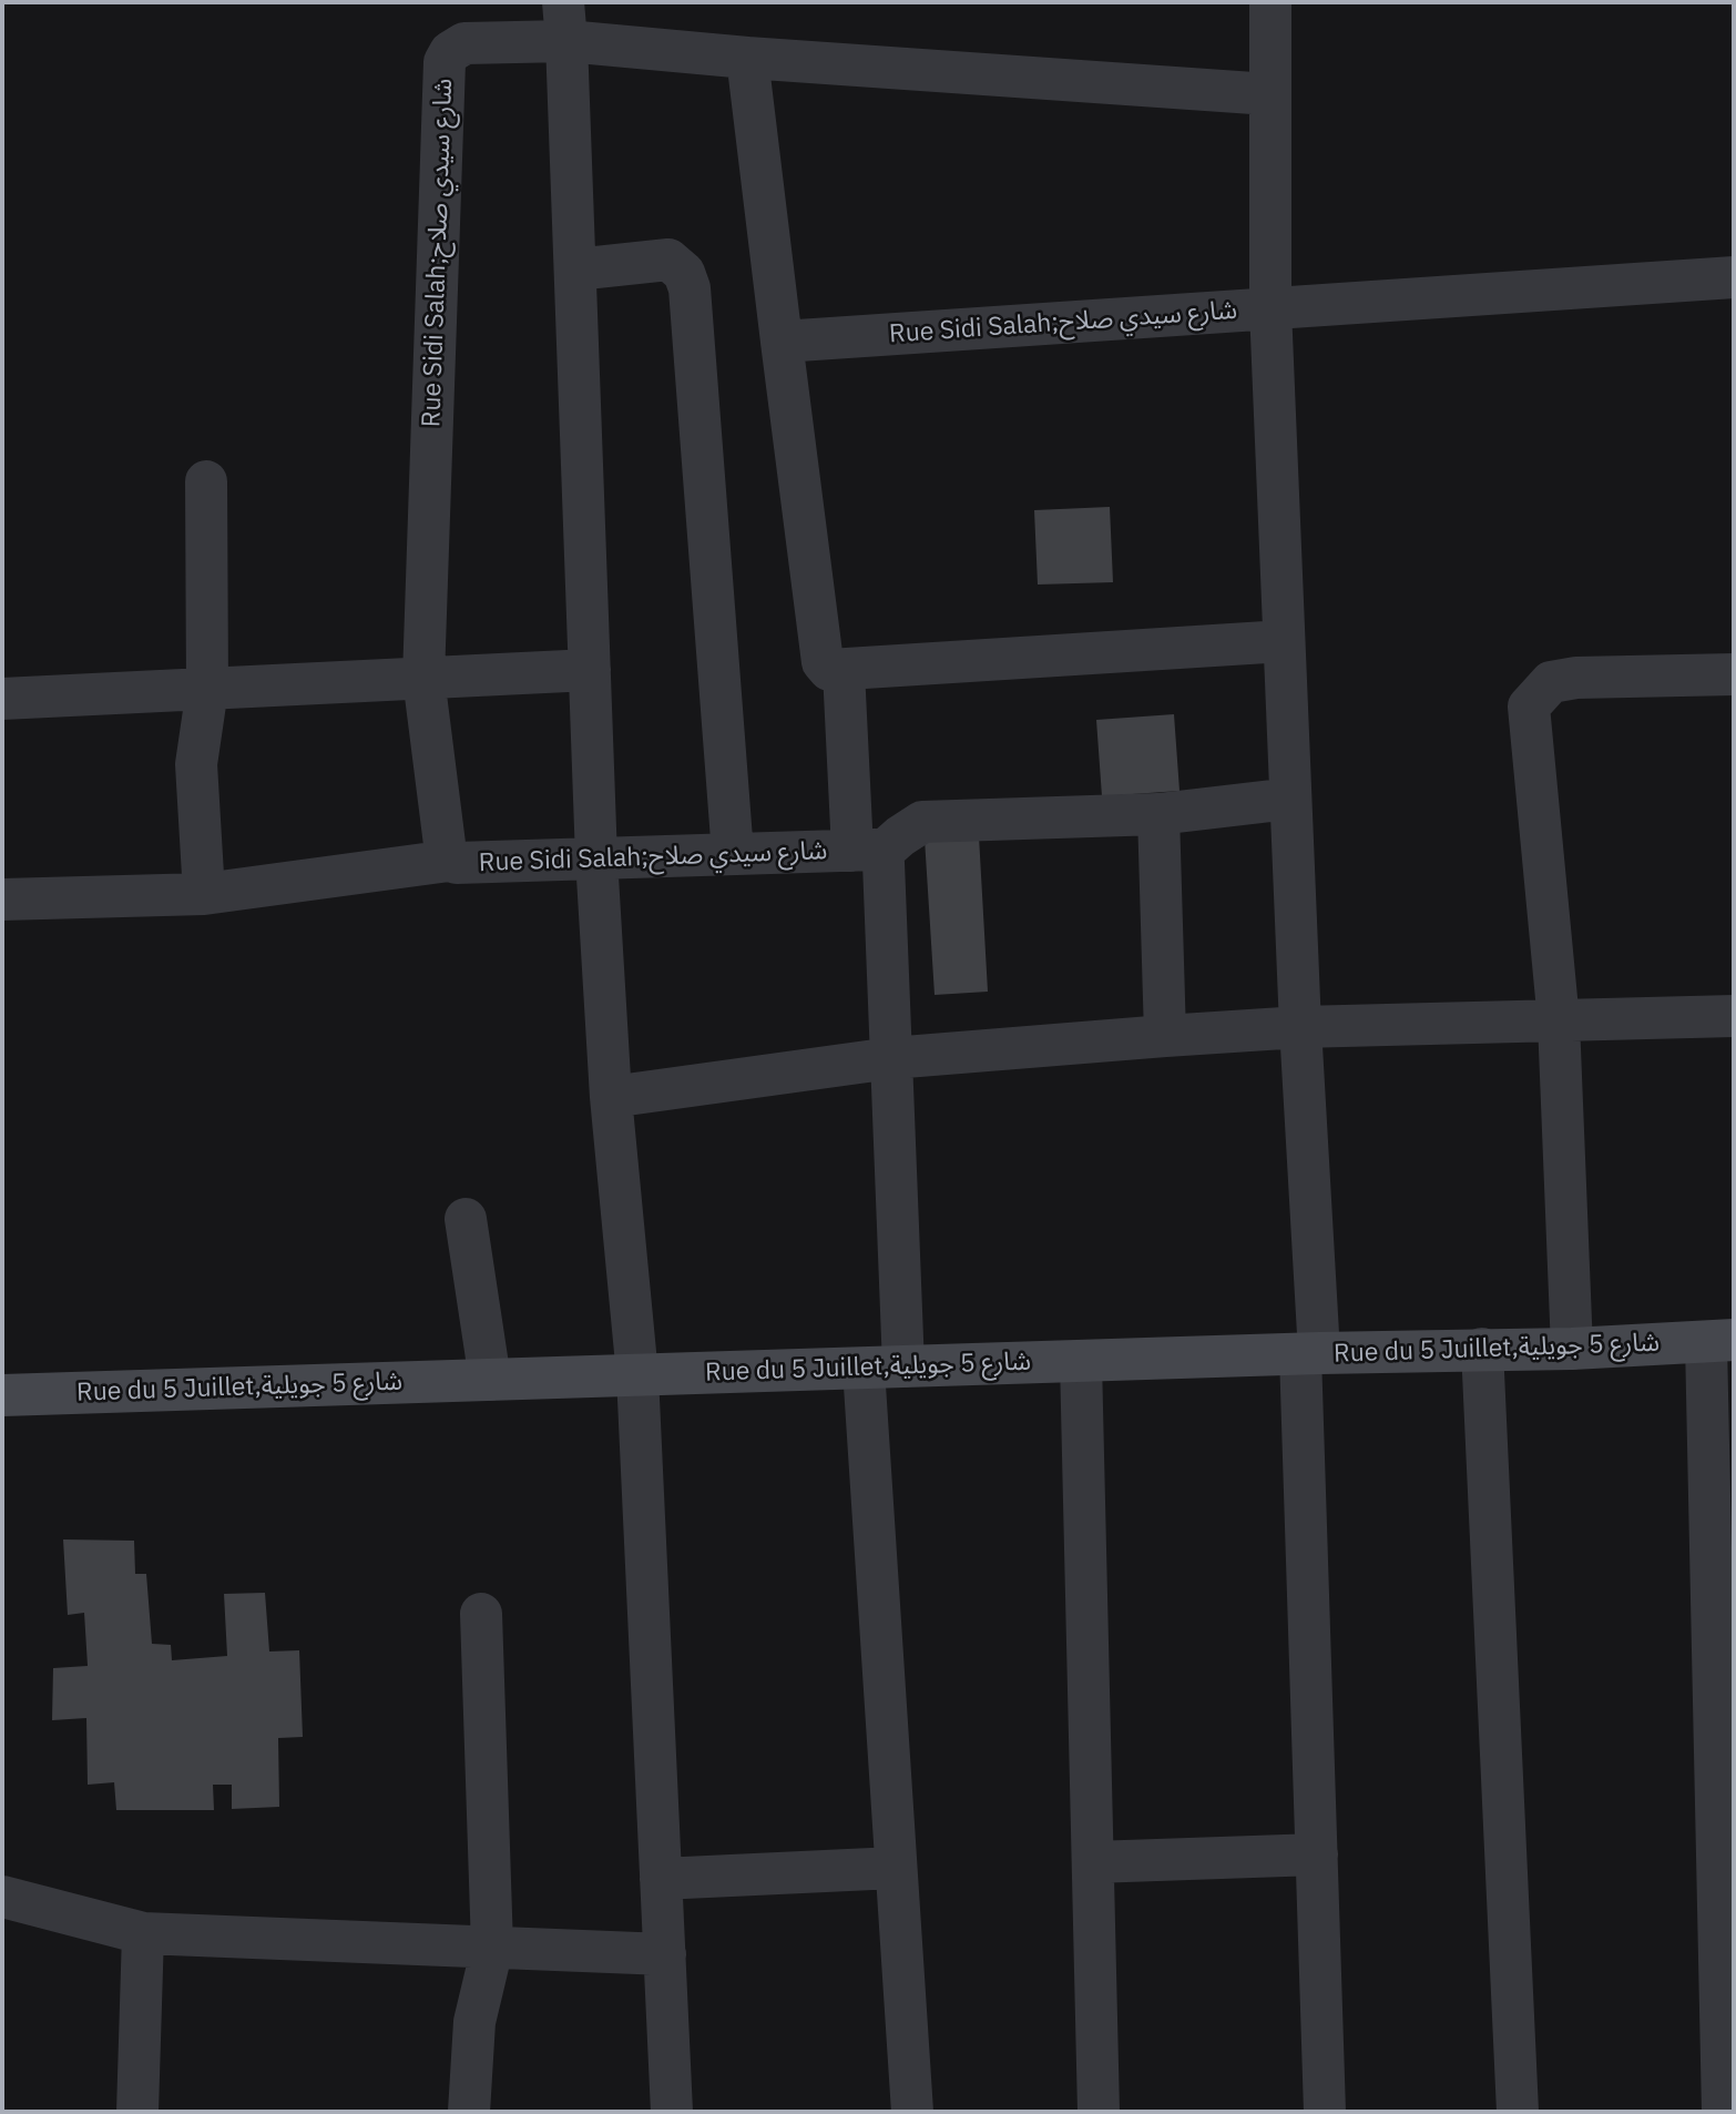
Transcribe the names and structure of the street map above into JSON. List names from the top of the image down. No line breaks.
{"streets":{"street":["Rue Sidi Salah;شارع سيدي صلاح","Rue du 5 Juillet,شارع 5 جويلية"]}}
